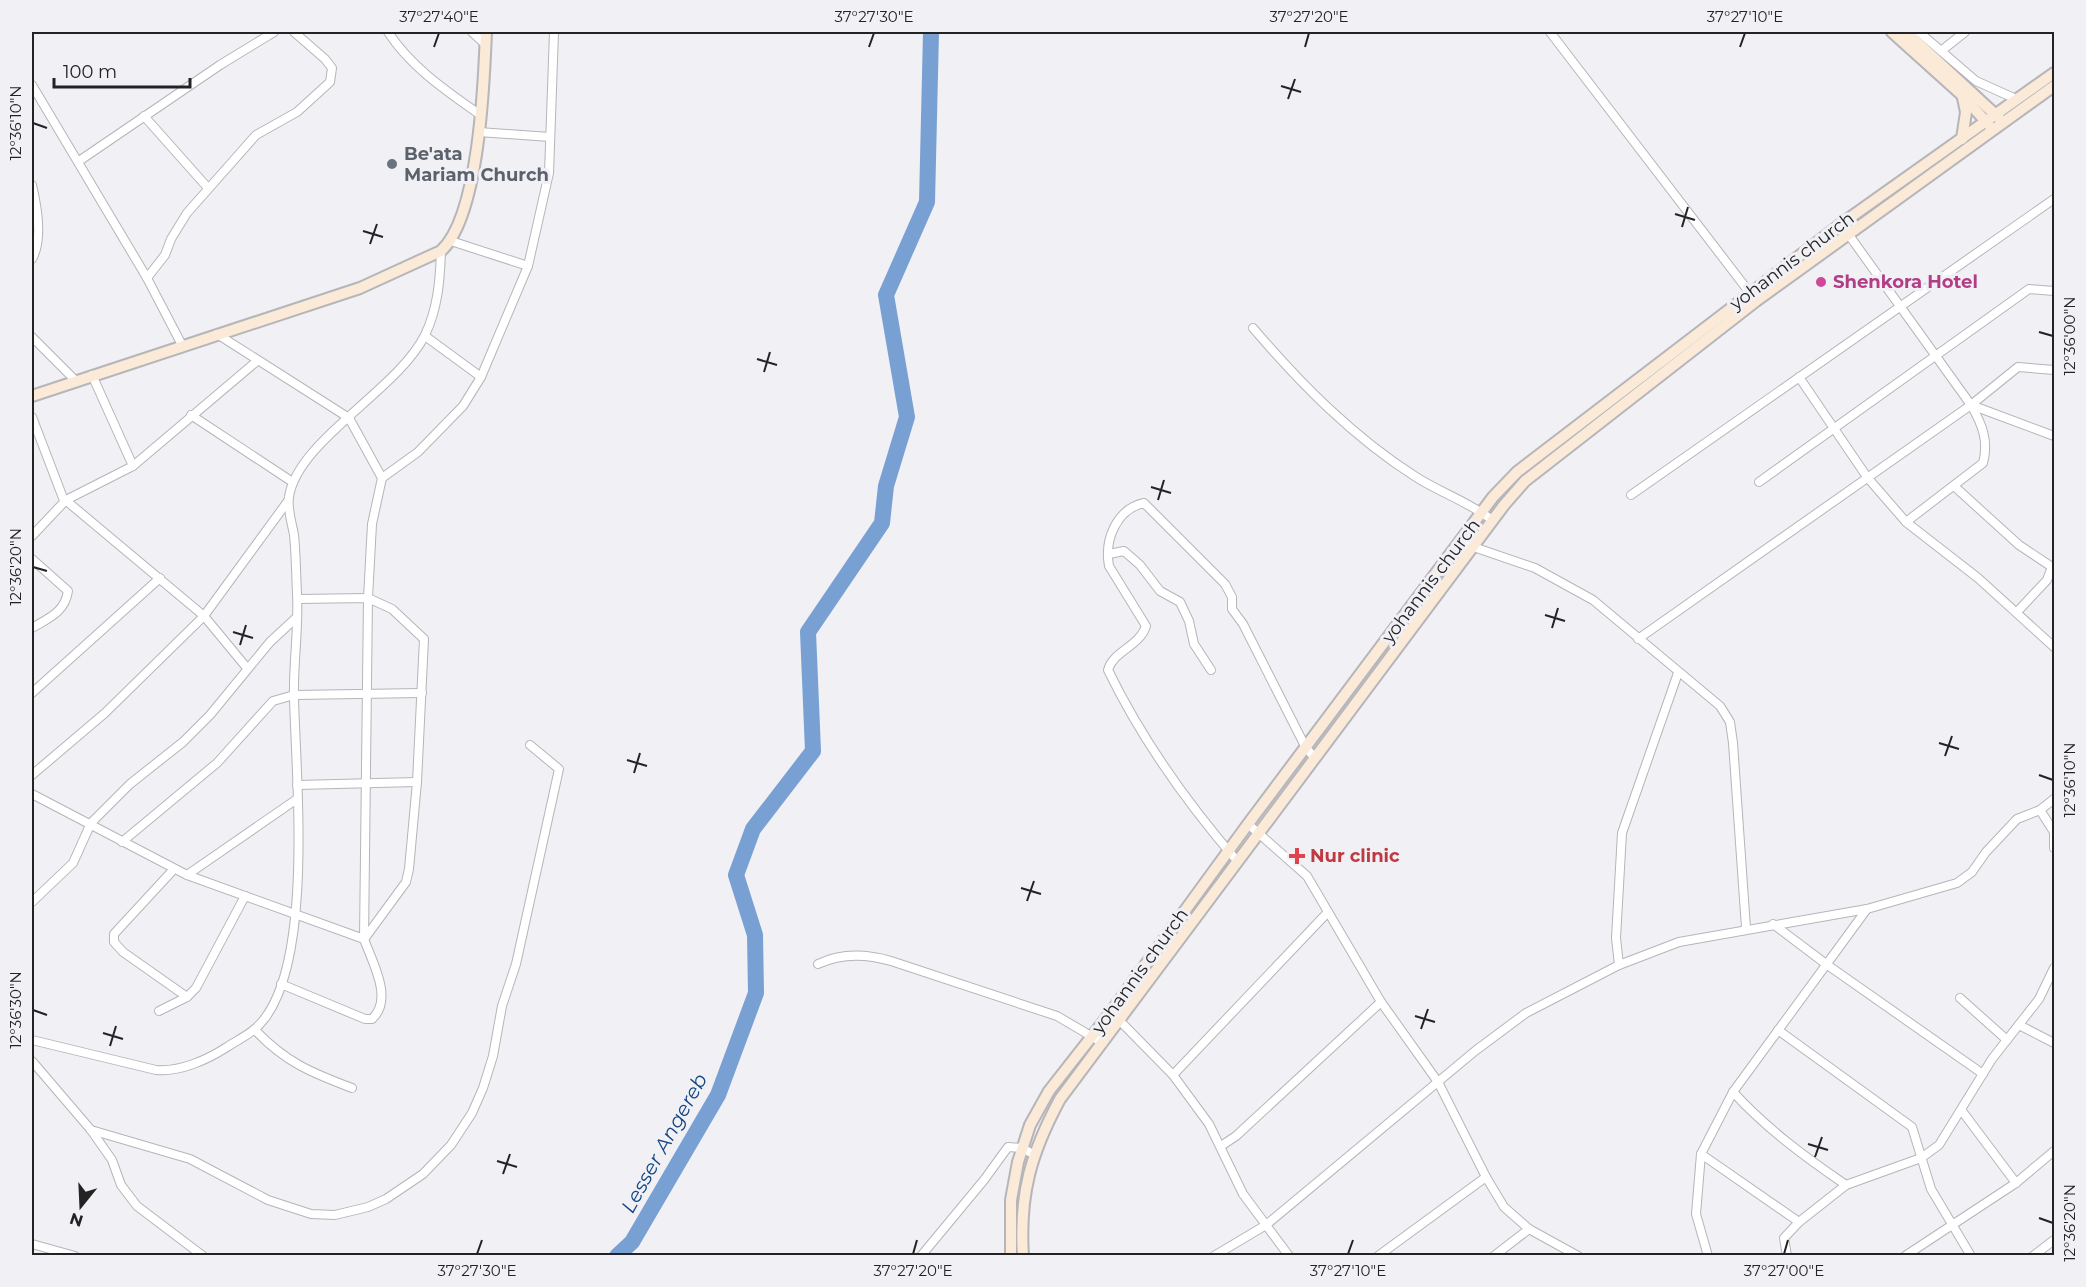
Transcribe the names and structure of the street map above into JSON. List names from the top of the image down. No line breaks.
{"streets":{"street":["yohannis church"]},"water":["Lesser Angereb"],"places":{"other":["Be'ata Mariam Church","Shenkora Hotel"],"health":["Nur clinic"]},"scale_bar":"100 m","north":"bottom","coordinates":["37°27'40\"E","37°27'30\"E","37°27'20\"E","37°27'10\"E","12°36'10\"N","12°36'00\"N","12°36'20\"N","12°36'30\"N","37°27'00\"E"]}
